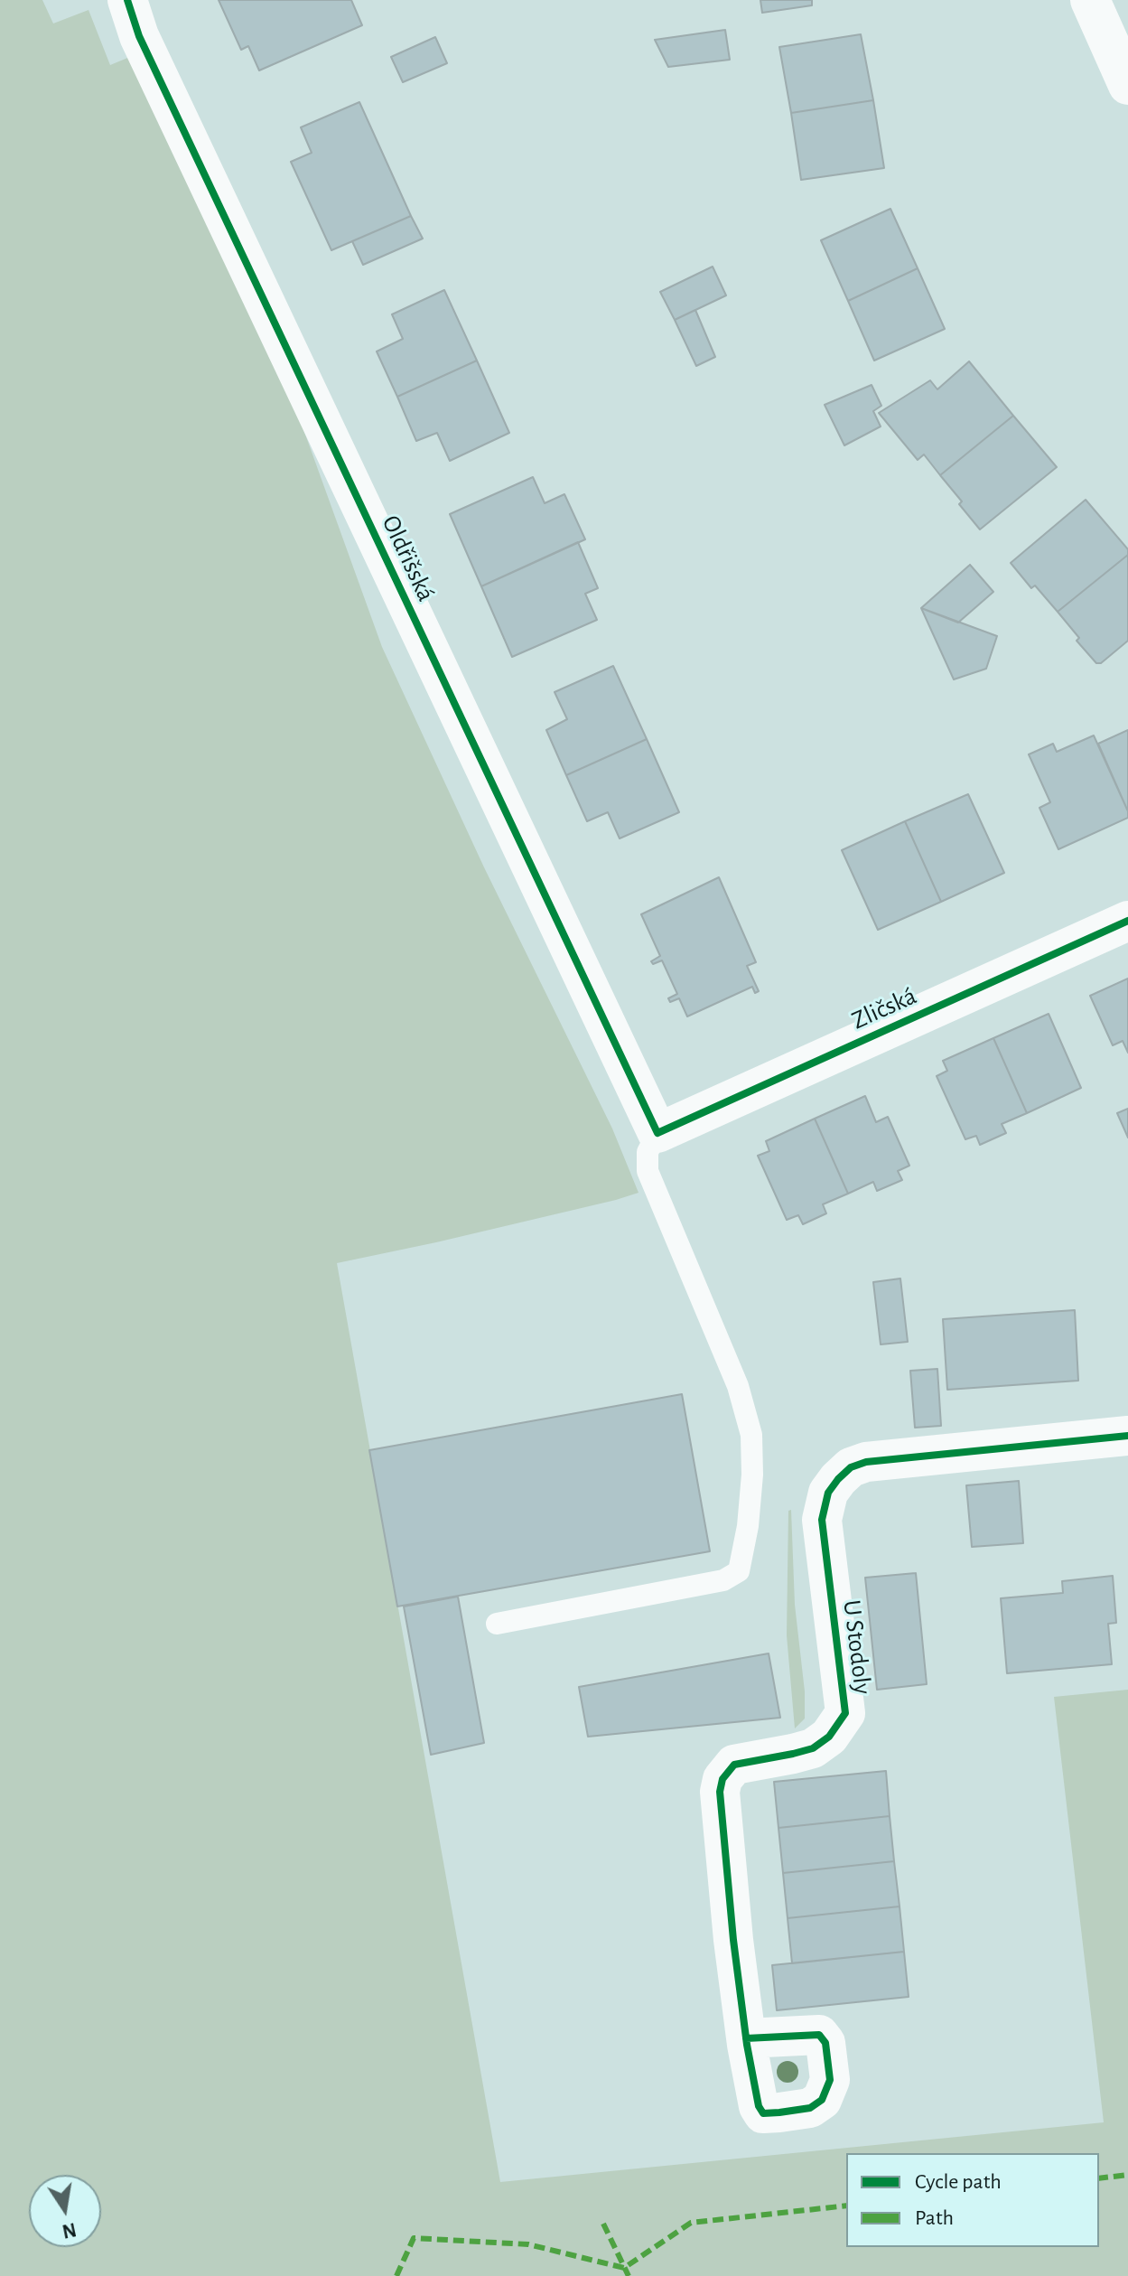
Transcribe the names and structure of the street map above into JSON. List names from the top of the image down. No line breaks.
{"streets":{"street":["Oldřišská","Zličská","U Stodoly"]},"crossings":[["Oldřišská","Zličská"]],"legend":["Cycle path","Path"],"north":"bottom"}
